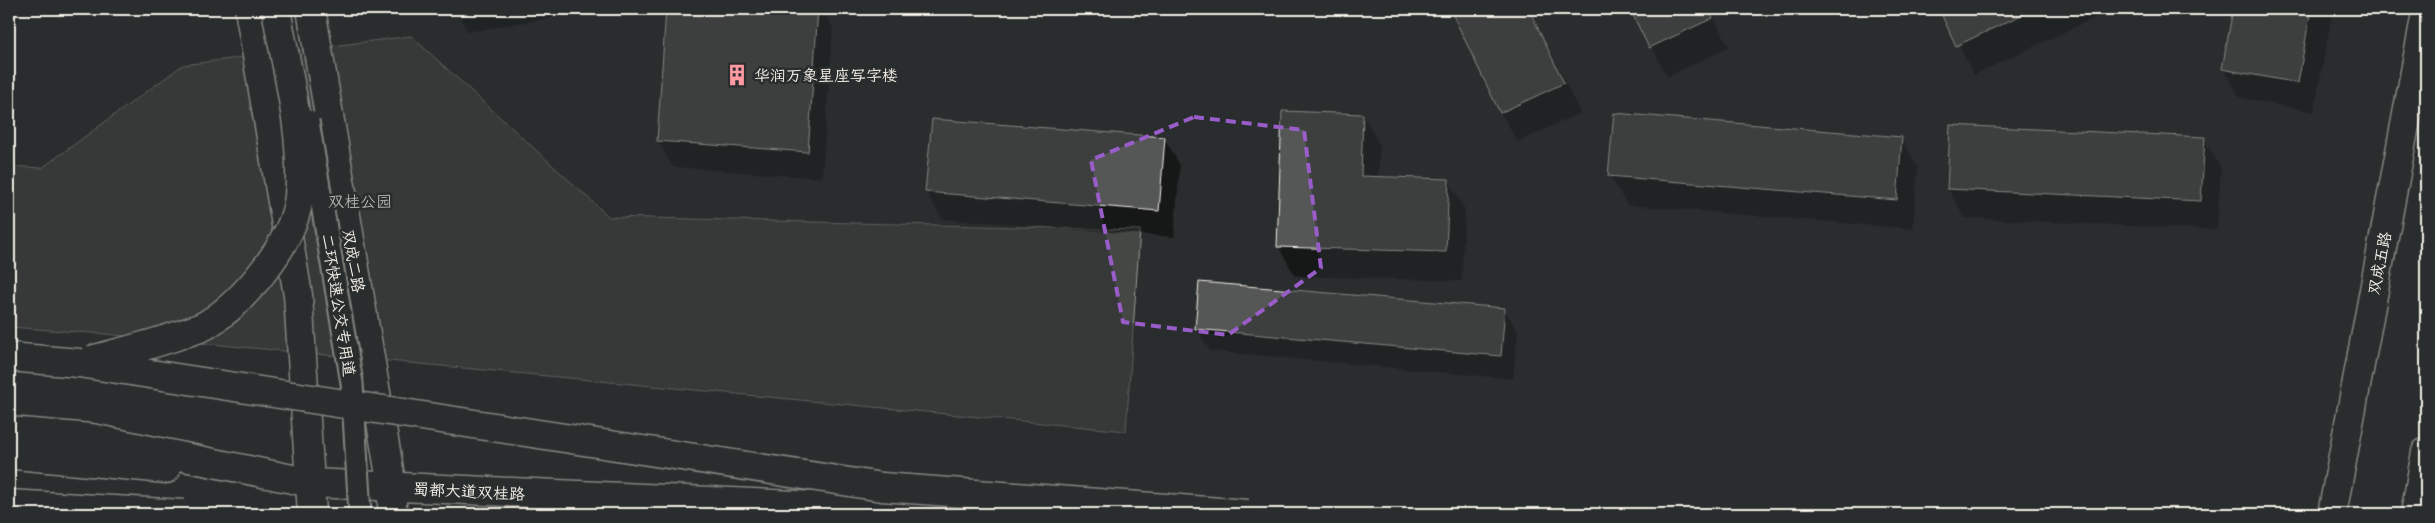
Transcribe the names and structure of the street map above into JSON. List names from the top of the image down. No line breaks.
{"streets":{"main road":["双成二路","双成五路","蜀都大道双桂路"],"lane":["二环快速公交专用道"]},"crossings":[["双成二路","蜀都大道双桂路"]],"parks":["双桂公园"],"places":{"building":["华润万象星座写字楼"]}}
